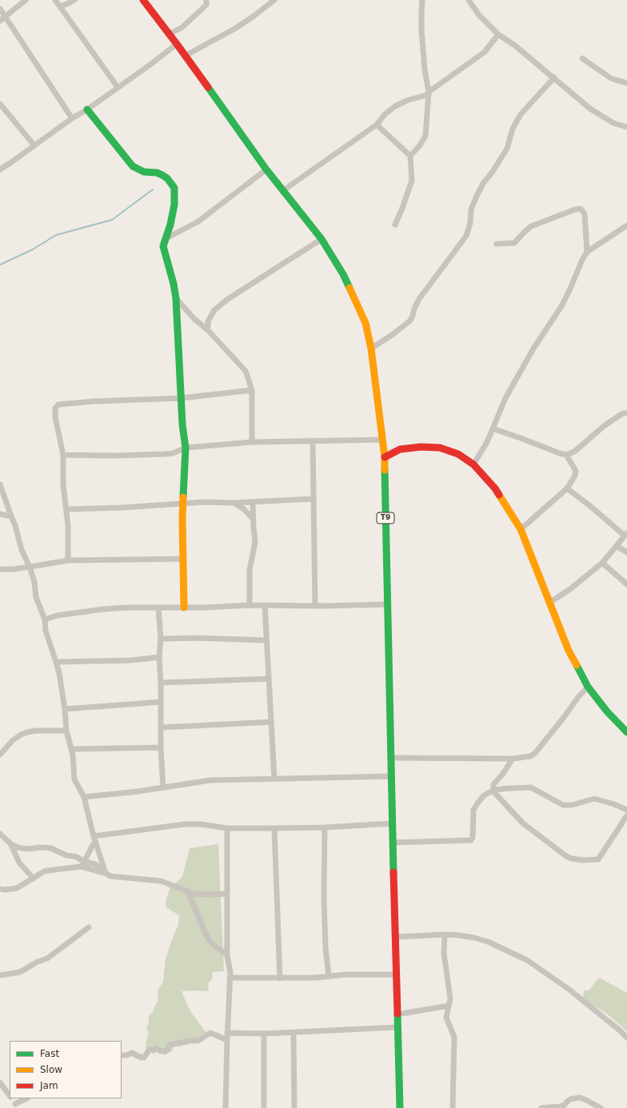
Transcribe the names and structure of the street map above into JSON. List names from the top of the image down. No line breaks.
{"streets":{"main road":["T9"]},"legend":["Fast","Slow","Jam"]}
